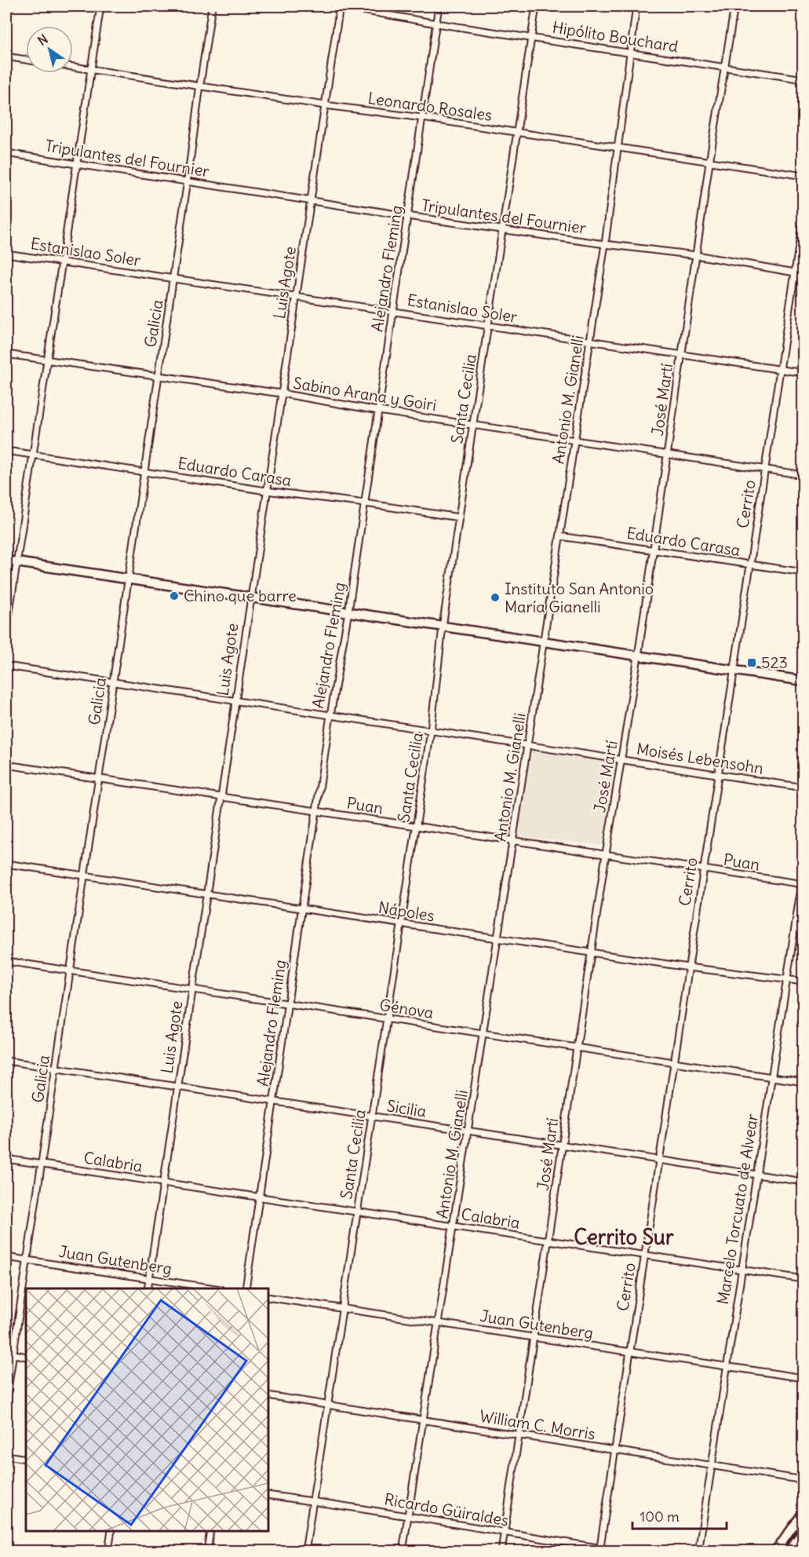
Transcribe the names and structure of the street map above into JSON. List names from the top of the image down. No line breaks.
{"streets":{"street":["Hipólito Bouchard","Leonardo Rosales","Tripulantes del Fournier","Estanislao Soler","Alejandro Fleming","Luis Agote","Galicia","Sabino Arana y Goiri","Santa Cecilia","Antonio M. Gianelli","José Martí","Eduardo Carasa","Cerrito","Moisés Lebensohn","Puan","Nápoles","Génova","Sicilia","Calabria","Marcelo Torcuato de Alvear","Juan Gutenberg","William C. Morris","Ricardo Güiraldes"]},"crossings":[["Hipólito Bouchard","Alejandro Fleming"],["Hipólito Bouchard","Luis Agote"],["Hipólito Bouchard","Santa Cecilia"],["Hipólito Bouchard","Antonio M. Gianelli"],["Hipólito Bouchard","José Martí"],["Leonardo Rosales","Alejandro Fleming"],["Leonardo Rosales","Luis Agote"],["Leonardo Rosales","Galicia"],["Leonardo Rosales","Santa Cecilia"],["Leonardo Rosales","Antonio M. Gianelli"],["Leonardo Rosales","José Martí"],["Tripulantes del Fournier","Alejandro Fleming"],["Tripulantes del Fournier","Luis Agote"],["Tripulantes del Fournier","Galicia"],["Tripulantes del Fournier","Santa Cecilia"],["Tripulantes del Fournier","Antonio M. Gianelli"],["Tripulantes del Fournier","José Martí"],["Tripulantes del Fournier","Cerrito"],["Estanislao Soler","Alejandro Fleming"],["Estanislao Soler","Luis Agote"],["Estanislao Soler","Galicia"],["Estanislao Soler","Santa Cecilia"],["Estanislao Soler","Antonio M. Gianelli"],["Estanislao Soler","José Martí"],["Estanislao Soler","Cerrito"],["Alejandro Fleming","Sabino Arana y Goiri"],["Alejandro Fleming","Eduardo Carasa"],["Alejandro Fleming","Moisés Lebensohn"],["Alejandro Fleming","Puan"],["Alejandro Fleming","Nápoles"],["Alejandro Fleming","Génova"],["Alejandro Fleming","Sicilia"],["Alejandro Fleming","Calabria"],["Luis Agote","Sabino Arana y Goiri"],["Luis Agote","Eduardo Carasa"],["Luis Agote","Moisés Lebensohn"],["Luis Agote","Puan"],["Luis Agote","Nápoles"],["Luis Agote","Génova"],["Luis Agote","Sicilia"],["Luis Agote","Calabria"],["Luis Agote","Juan Gutenberg"],["Galicia","Sabino Arana y Goiri"],["Galicia","Eduardo Carasa"],["Galicia","Moisés Lebensohn"],["Galicia","Puan"],["Galicia","Nápoles"],["Galicia","Génova"],["Galicia","Sicilia"],["Galicia","Calabria"],["Galicia","Juan Gutenberg"],["Sabino Arana y Goiri","Santa Cecilia"],["Sabino Arana y Goiri","Antonio M. Gianelli"],["Sabino Arana y Goiri","José Martí"],["Sabino Arana y Goiri","Cerrito"],["Santa Cecilia","Eduardo Carasa"],["Santa Cecilia","Moisés Lebensohn"],["Santa Cecilia","Puan"],["Santa Cecilia","Nápoles"],["Santa Cecilia","Génova"],["Santa Cecilia","Sicilia"],["Santa Cecilia","Calabria"],["Santa Cecilia","Juan Gutenberg"],["Santa Cecilia","William C. Morris"],["Santa Cecilia","Ricardo Güiraldes"],["Antonio M. Gianelli","Eduardo Carasa"],["Antonio M. Gianelli","Moisés Lebensohn"],["Antonio M. Gianelli","Puan"],["Antonio M. Gianelli","Nápoles"],["Antonio M. Gianelli","Génova"],["Antonio M. Gianelli","Sicilia"],["Antonio M. Gianelli","Calabria"],["Antonio M. Gianelli","Juan Gutenberg"],["Antonio M. Gianelli","William C. Morris"],["Antonio M. Gianelli","Ricardo Güiraldes"],["José Martí","Eduardo Carasa"],["José Martí","Moisés Lebensohn"],["José Martí","Puan"],["José Martí","Nápoles"],["José Martí","Génova"],["José Martí","Sicilia"],["José Martí","Calabria"],["José Martí","Juan Gutenberg"],["José Martí","William C. Morris"],["José Martí","Ricardo Güiraldes"],["Eduardo Carasa","Cerrito"],["Cerrito","Moisés Lebensohn"],["Cerrito","Puan"],["Cerrito","Nápoles"],["Cerrito","Génova"],["Cerrito","Sicilia"],["Cerrito","Calabria"],["Cerrito","Juan Gutenberg"],["Cerrito","William C. Morris"],["Cerrito","Ricardo Güiraldes"],["Puan","Marcelo Torcuato de Alvear"],["Nápoles","Marcelo Torcuato de Alvear"],["Génova","Marcelo Torcuato de Alvear"],["Sicilia","Marcelo Torcuato de Alvear"],["Calabria","Marcelo Torcuato de Alvear"],["Marcelo Torcuato de Alvear","Juan Gutenberg"],["Marcelo Torcuato de Alvear","William C. Morris"]],"districts":["Cerrito Sur"],"places":{"other":["Chino que barre","Instituto San Antonio María Gianelli"],"transit":["523"]},"scale_bar":"100 m","north":"top left"}
